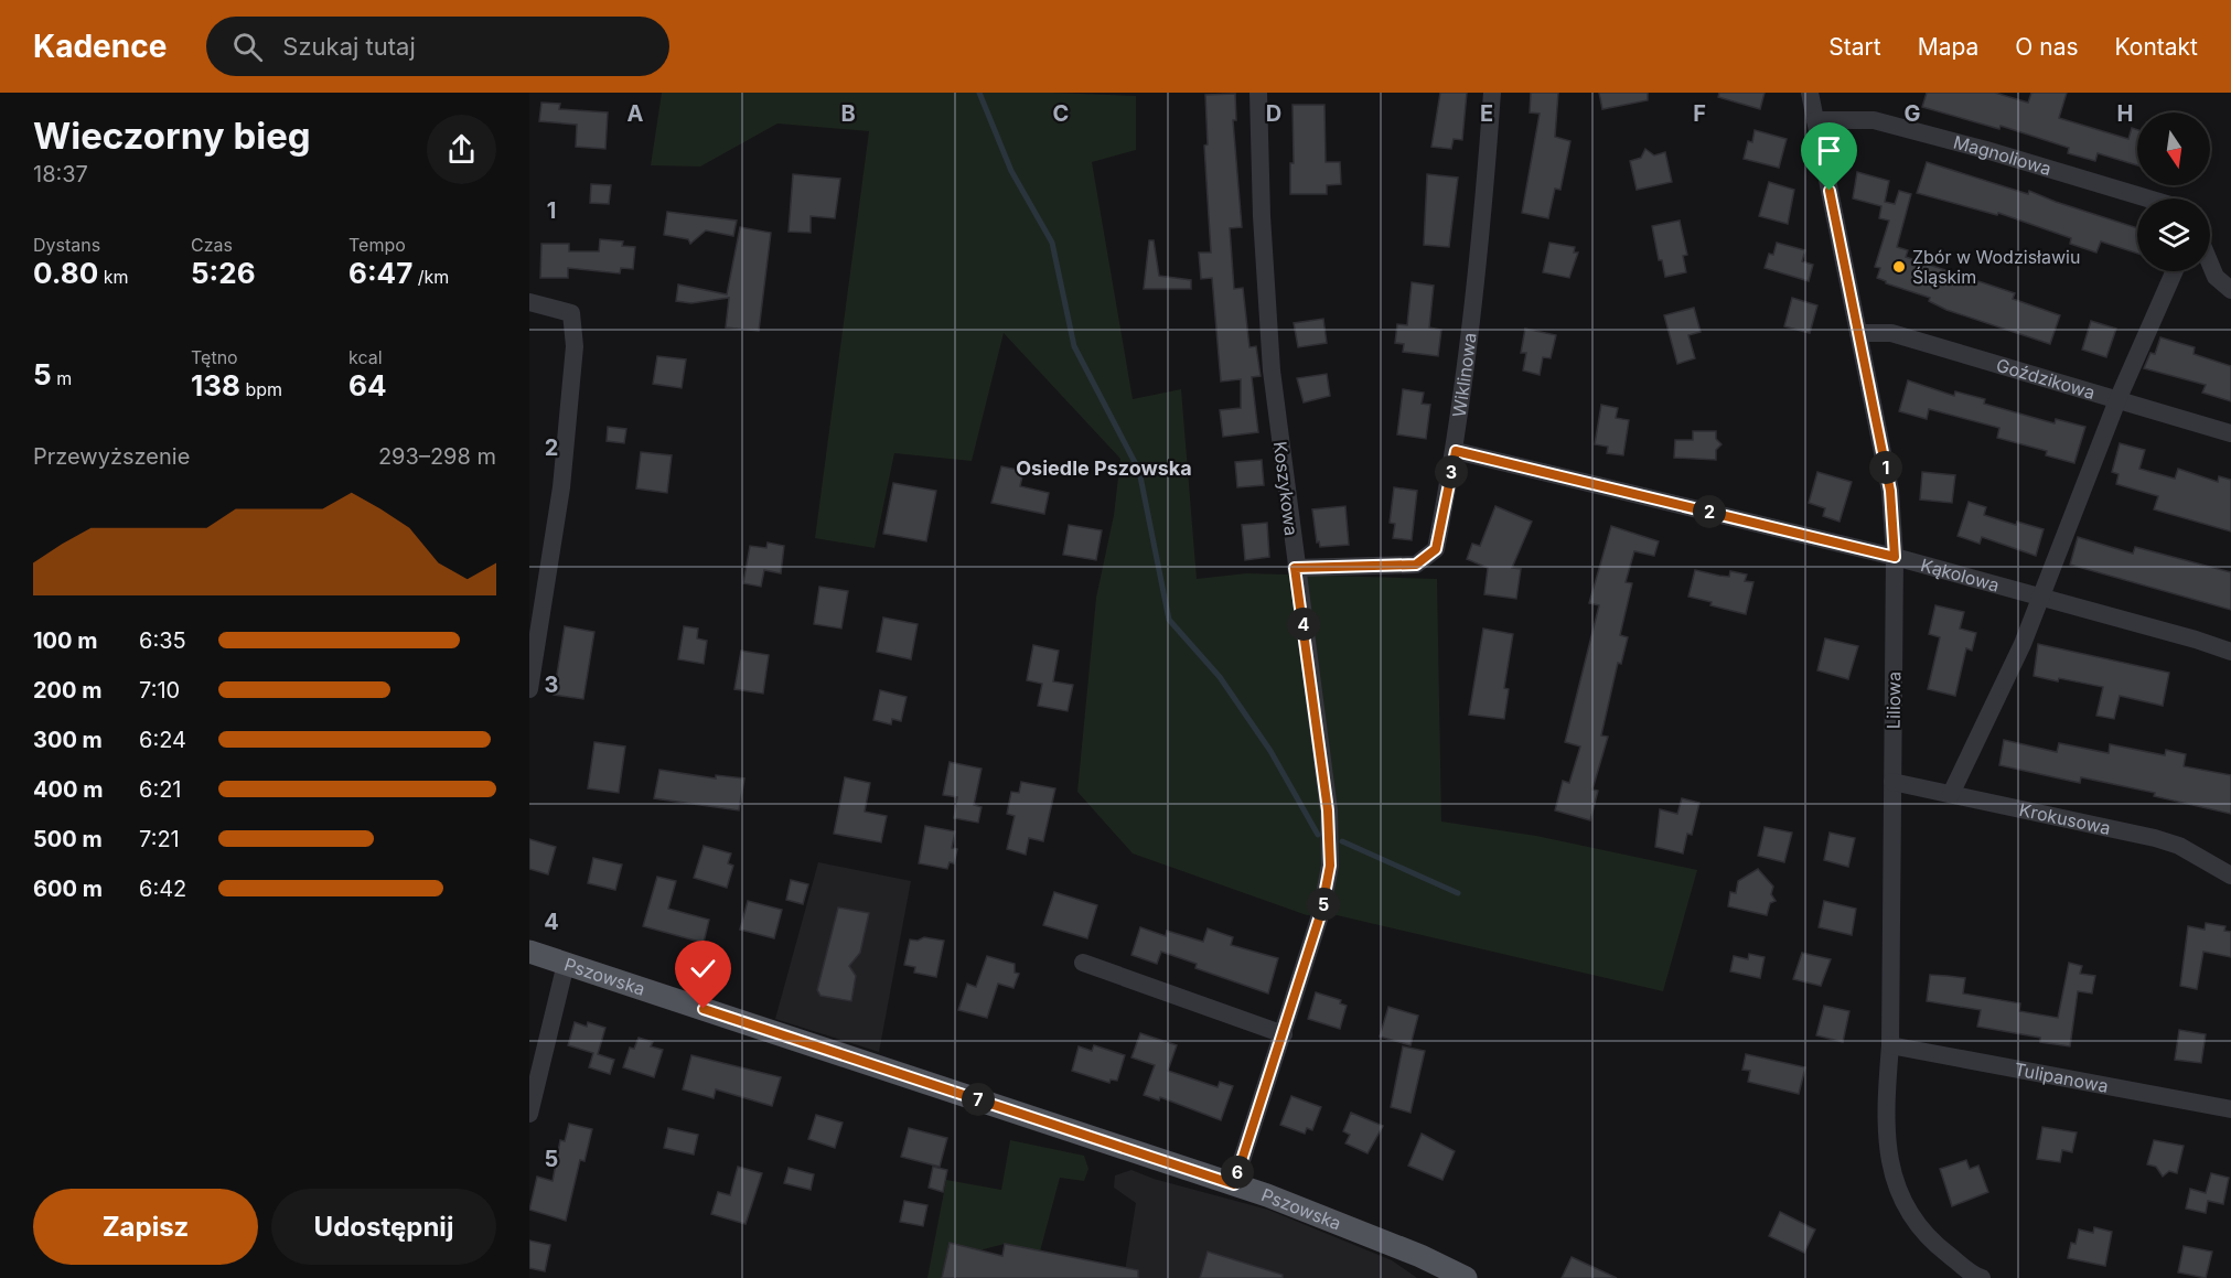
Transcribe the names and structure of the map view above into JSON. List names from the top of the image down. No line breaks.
{"streets":{"main road":["Pszowska"],"street":["Magnoliowa","Wiklinowa","Goździkowa","Koszykowa","Kąkolowa","Liliowa","Krokusowa","Tulipanowa"]},"crossings":[["Magnoliowa","Liliowa"],["Wiklinowa","Koszykowa"],["Wiklinowa","Kąkolowa"],["Goździkowa","Liliowa"],["Koszykowa","Pszowska"],["Kąkolowa","Liliowa"],["Liliowa","Krokusowa"],["Liliowa","Tulipanowa"]],"districts":["Osiedle Pszowska"],"places":["Zbór w Wodzisławiu Śląskim"],"north":"bottom","page":{"header":"Kadence","search":"Szukaj tutaj","nav":["Start","Mapa","O nas","Kontakt"],"heading":["Wieczorny bieg","18:37"],"stats":[["Dystans","0.80 km"],["Czas","5:26"],["Tempo","6:47 /km"],["5 m"],["Tętno","138 bpm"],["kcal","64"]],"chart":["Przewyższenie","293–298 m"],"pins":["1","3","2","4","5","7","6"],"list":[{"name":"100 m","note":"6:35"},{"name":"200 m","note":"7:10"},{"name":"300 m","note":"6:24"},{"name":"400 m","note":"6:21"},{"name":"500 m","note":"7:21"},{"name":"600 m","note":"6:42"}],"buttons":["Zapisz","Udostępnij"]},"grid":{"columns":["A","B","C","D","E","F","G","H"],"rows":["1","2","3","4","5"]}}
